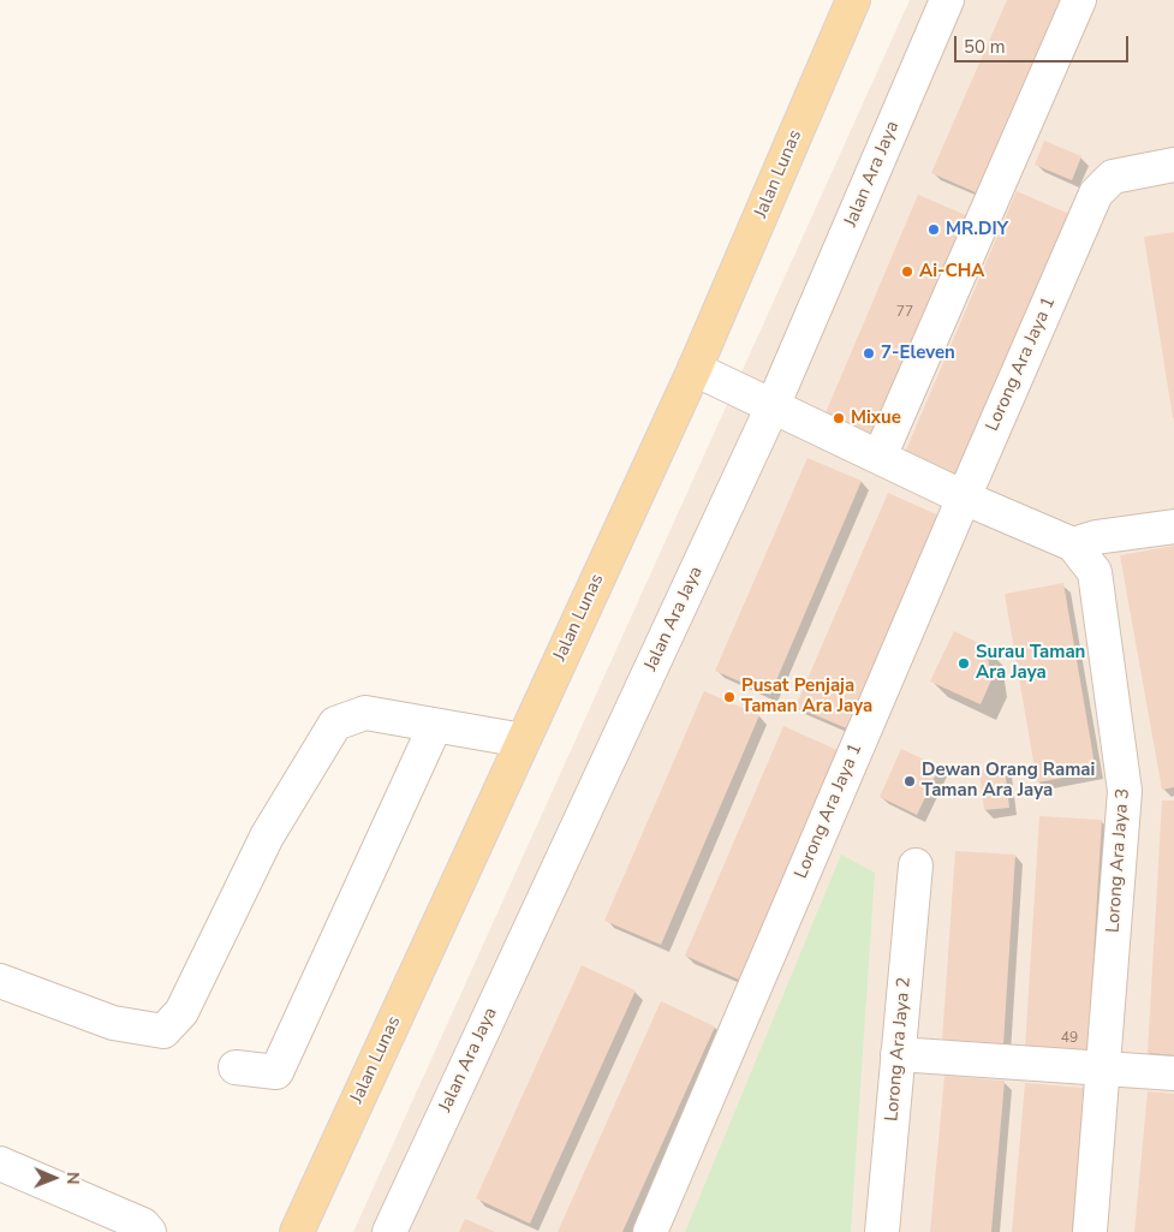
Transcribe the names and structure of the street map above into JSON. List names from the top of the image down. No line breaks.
{"streets":{"main road":["Jalan Lunas"],"street":["Jalan Ara Jaya","Lorong Ara Jaya 1","Lorong Ara Jaya 3","Lorong Ara Jaya 2"]},"crossings":[["Jalan Lunas","Lorong Ara Jaya 3"],["Jalan Ara Jaya","Lorong Ara Jaya 3"],["Lorong Ara Jaya 1","Lorong Ara Jaya 3"]],"places":["MR.DIY","Ai-CHA","7-Eleven","Mixue","Surau Taman Ara Jaya","Pusat Penjaja Taman Ara Jaya","Dewan Orang Ramai Taman Ara Jaya"],"house_numbers":["77","49"],"scale_bar":"50 m","north":"right"}
